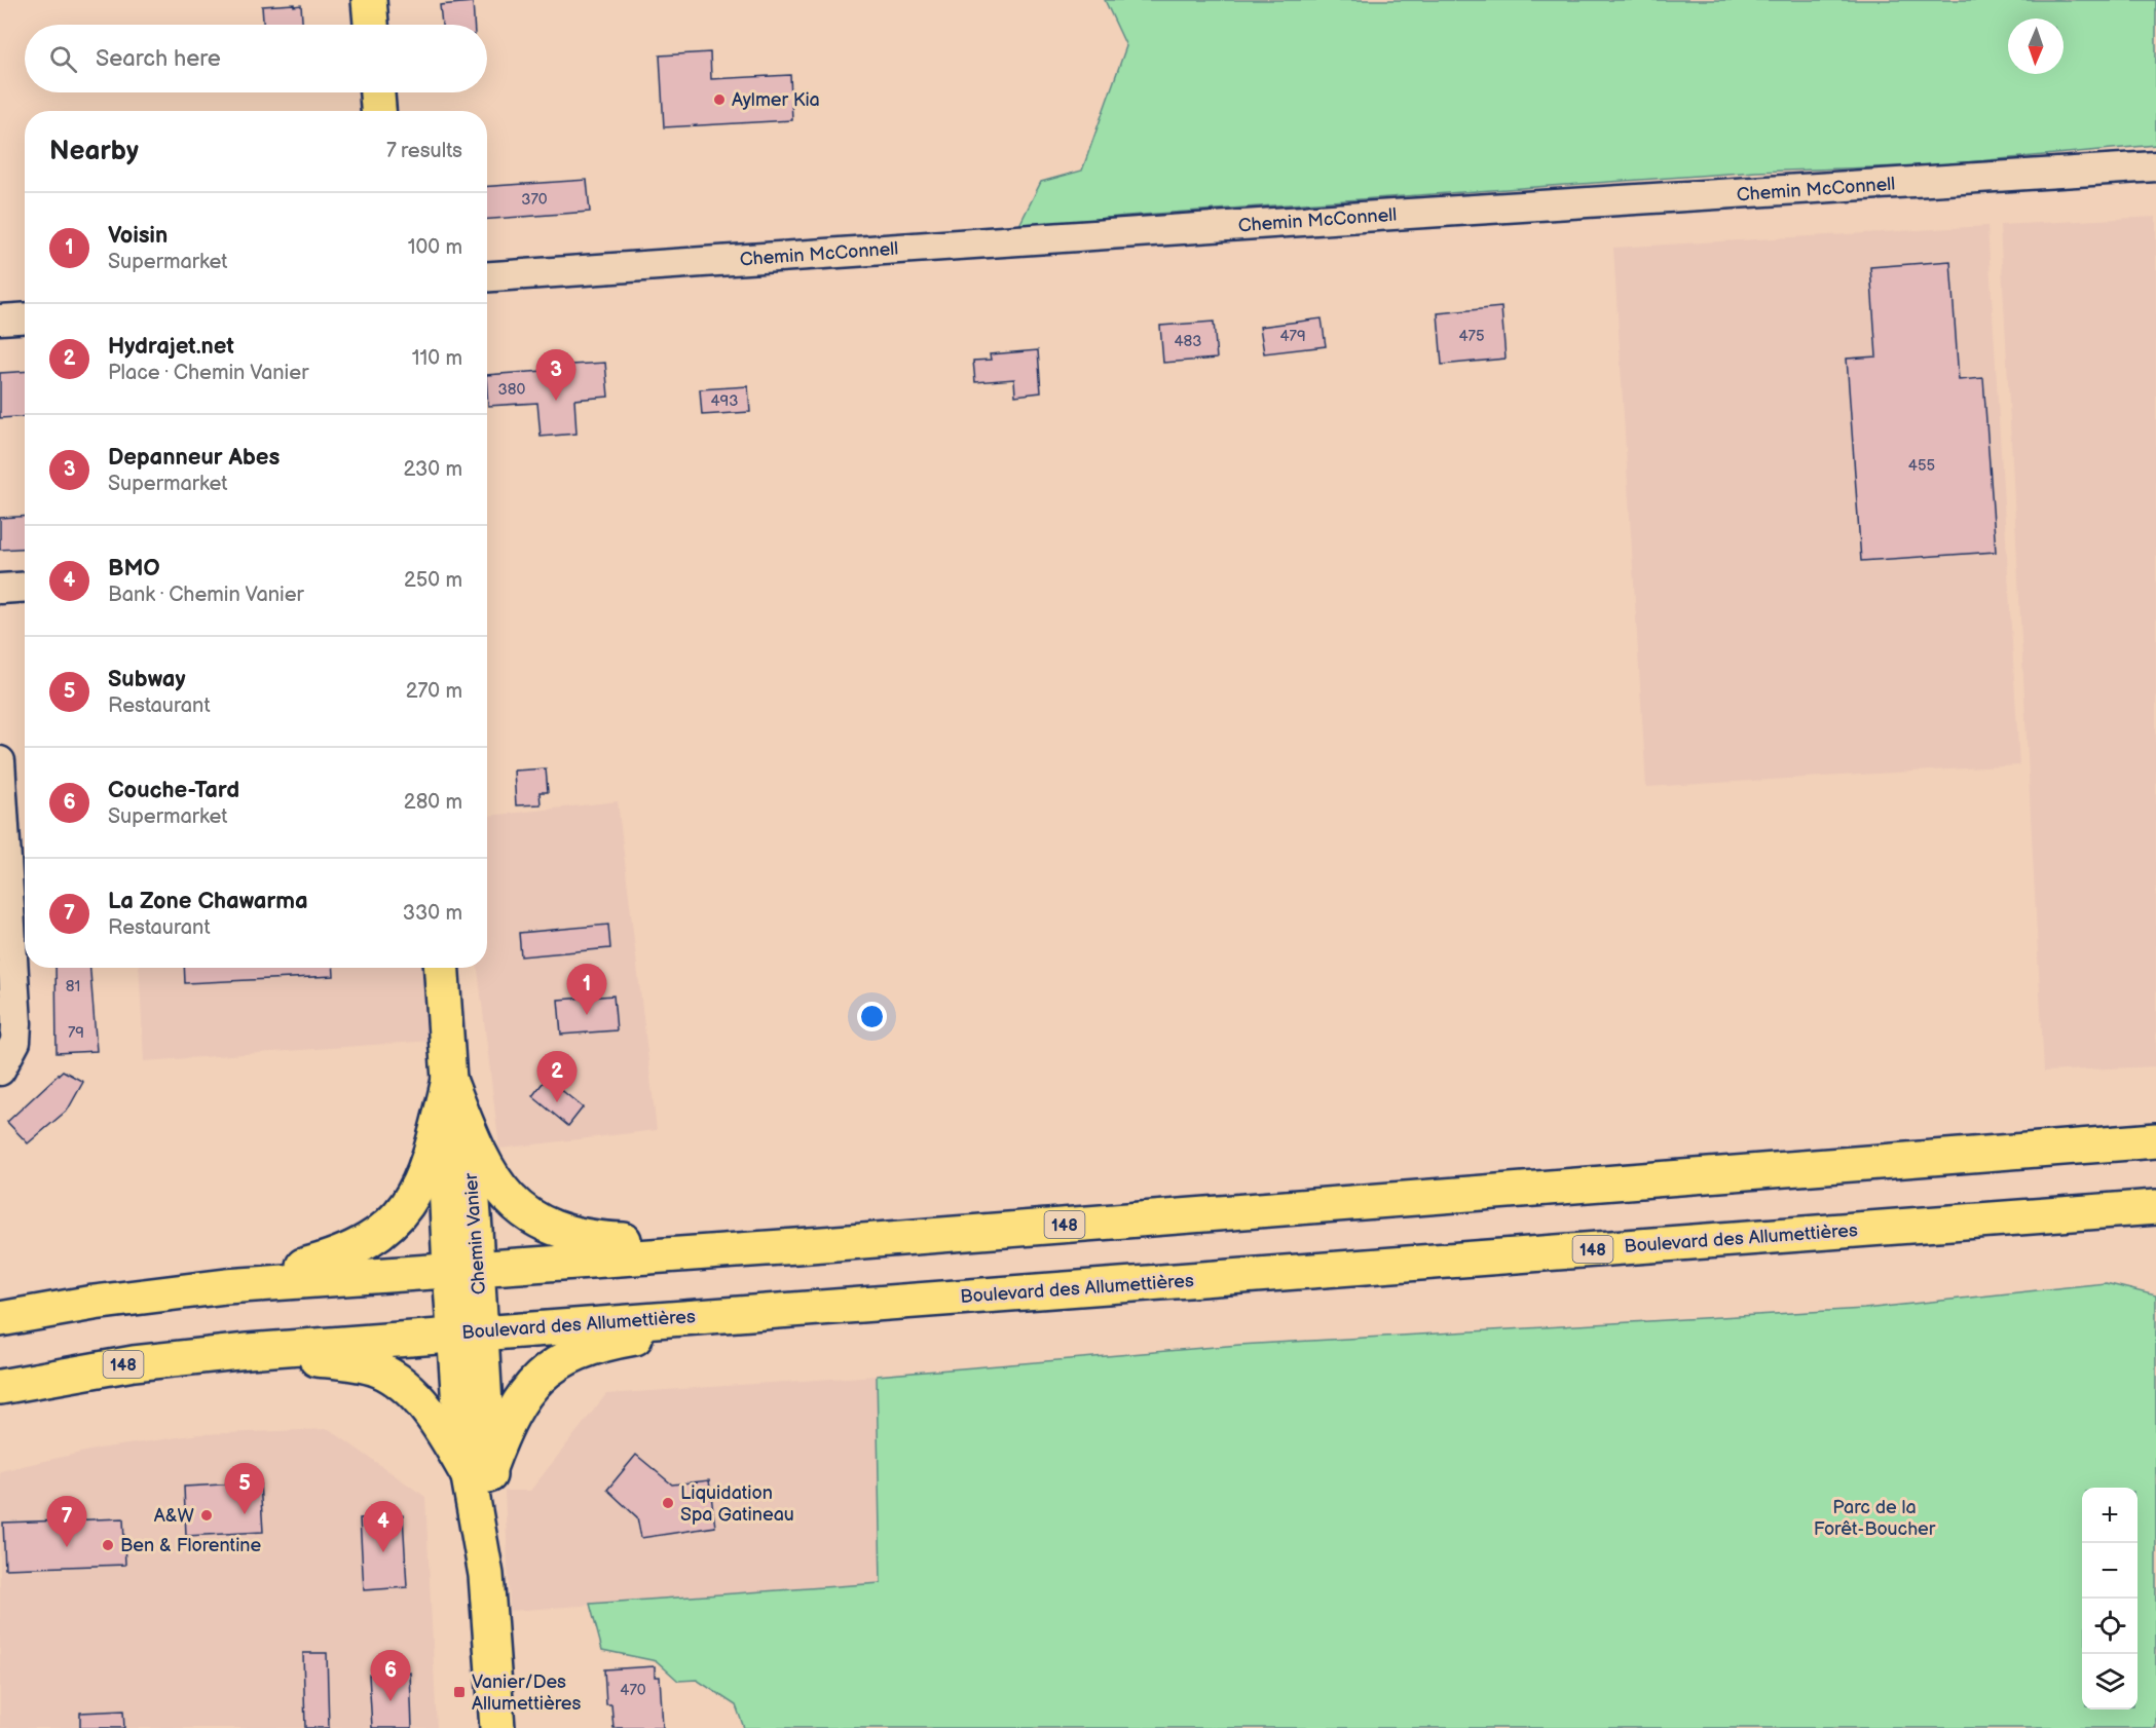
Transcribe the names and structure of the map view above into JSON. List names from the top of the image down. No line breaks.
{"streets":{"main road":["148","Chemin Vanier","Boulevard des Allumettières"],"street":["Chemin McConnell"]},"crossings":[["148","Chemin Vanier"],["Chemin Vanier","Boulevard des Allumettières"]],"parks":["Parc de la Forêt-Boucher"],"places":{"other":["Aylmer Kia","Liquidation Spa Gatineau","A&W","Ben & Florentine"],"transit":["Vanier/Des Allumettières"]},"house_numbers":["370","479","475","483","380","493","455","81","79","470"],"north":"bottom","page":{"search":"Search here","heading":["Nearby","7 results"],"list":[{"mark":"1","name":"Voisin","note":"Supermarket","value":"100 m"},{"mark":"2","name":"Hydrajet.net","note":"Place · Chemin Vanier","value":"110 m"},{"mark":"3","name":"Depanneur Abes","note":"Supermarket","value":"230 m"},{"mark":"4","name":"BMO","note":"Bank · Chemin Vanier","value":"250 m"},{"mark":"5","name":"Subway","note":"Restaurant","value":"270 m"},{"mark":"6","name":"Couche-Tard","note":"Supermarket","value":"280 m"},{"mark":"7","name":"La Zone Chawarma","note":"Restaurant","value":"330 m"}],"pins":["3","1","2","5","7","4","6"],"map_buttons":["+","−"]}}
